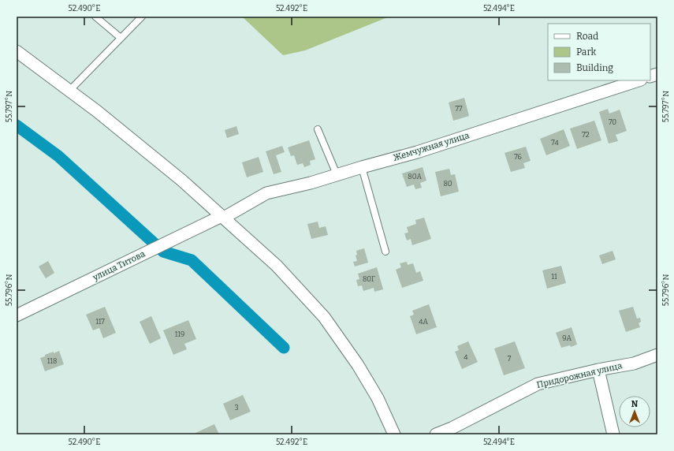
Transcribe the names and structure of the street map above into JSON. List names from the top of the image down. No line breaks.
{"streets":{"street":["Жемчужная улица","улица Титова","Придорожная улица"]},"crossings":[["Жемчужная улица","улица Титова"]],"house_numbers":["77","70","72","74","76","80А","80","11","80Г","117","4А","119","9А","4","7","118","3"],"legend":["Road","Park","Building"],"north":"top","coordinates":["52.490°E","52.492°E","52.494°E","55.797°N","55.796°N"]}
